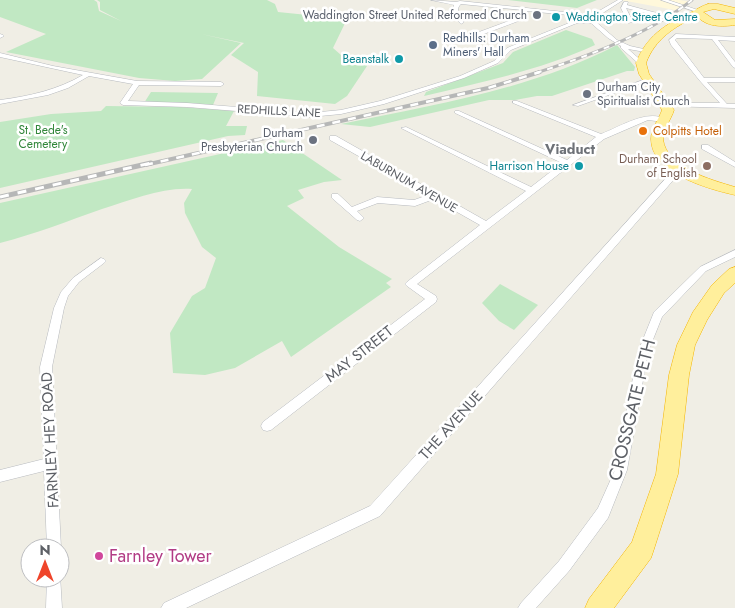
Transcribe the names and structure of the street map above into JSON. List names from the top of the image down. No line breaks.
{"streets":{"street":["REDHILLS LANE","LABURNUM AVENUE","MAY STREET","CROSSGATE PETH","THE AVENUE","FARNLEY HEY ROAD"]},"crossings":[["LABURNUM AVENUE","MAY STREET"]],"districts":["Viaduct"],"parks":["St. Bede's Cemetery"],"places":["Waddington Street United Reformed Church","Waddington Street Centre","Redhills: Durham Miners' Hall","Beanstalk","Durham City Spiritualist Church","Colpitts Hotel","Durham Presbyterian Church","Harrison House","Durham School of English","Farnley Tower"],"north":"top"}
